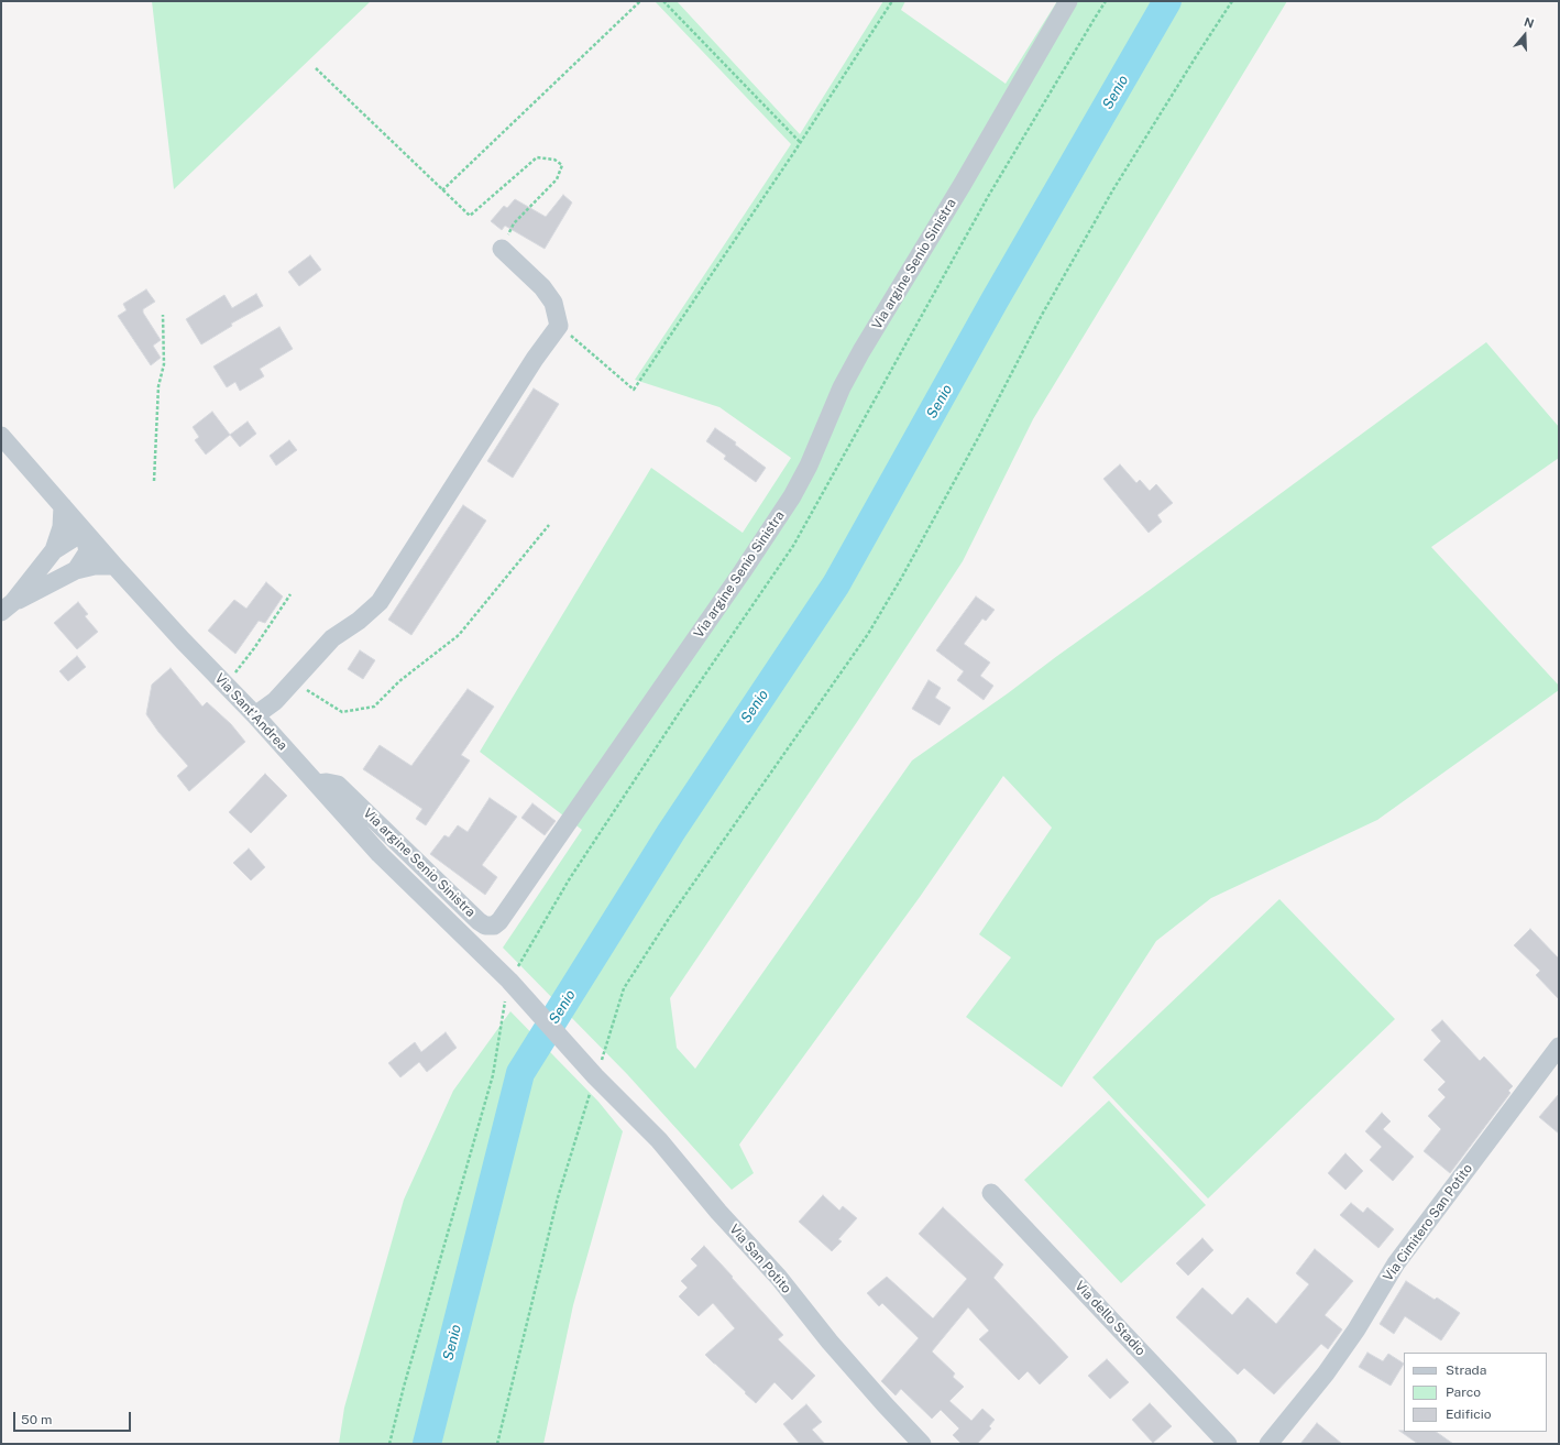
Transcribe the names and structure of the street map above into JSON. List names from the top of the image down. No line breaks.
{"streets":{"street":["Via argine Senio Sinistra","Via Sant'Andrea","Via Cimitero San Potito","Via San Potito","Via dello Stadio"]},"crossings":[["Via argine Senio Sinistra","Via Sant'Andrea"],["Via Sant'Andrea","Via San Potito"]],"water":["Senio"],"legend":["Strada","Parco","Edificio"],"scale_bar":"50 m","north":"top"}
